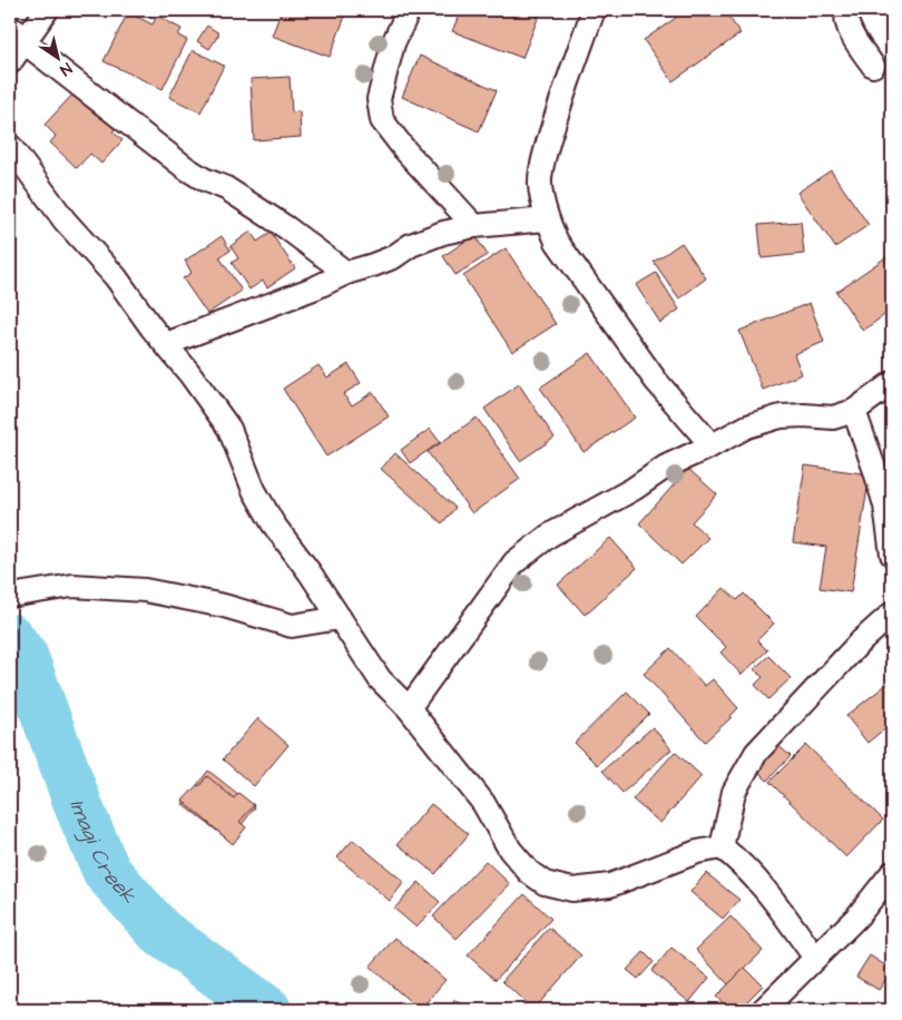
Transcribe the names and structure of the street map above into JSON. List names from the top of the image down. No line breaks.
{"water":["Imagi Creek"],"north":"bottom right"}
